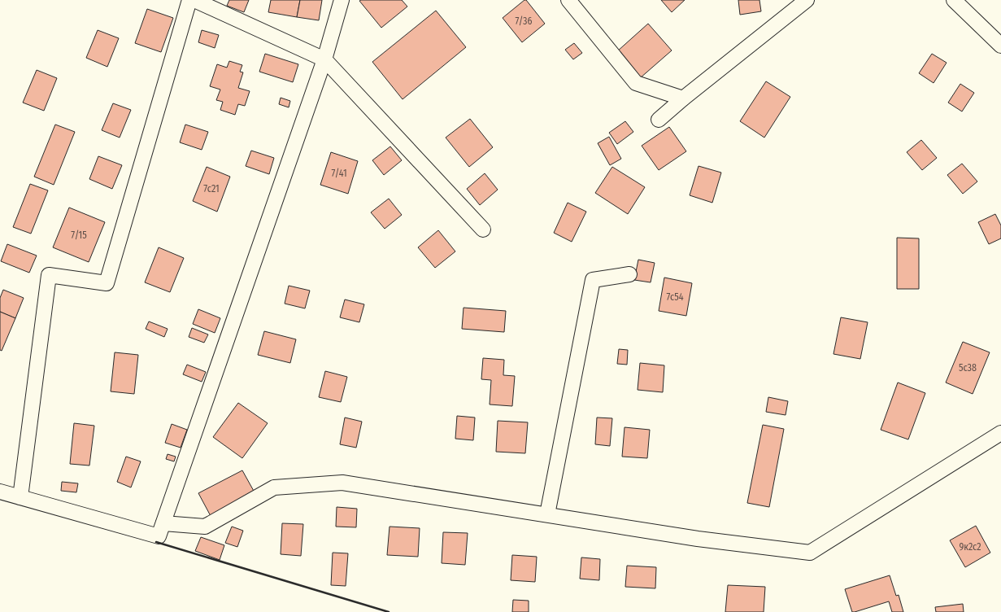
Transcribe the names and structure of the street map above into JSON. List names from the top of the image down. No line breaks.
{"house_numbers":["7/36","7/41","7с21","7/15","7с54","5с38","9к2с2"]}
